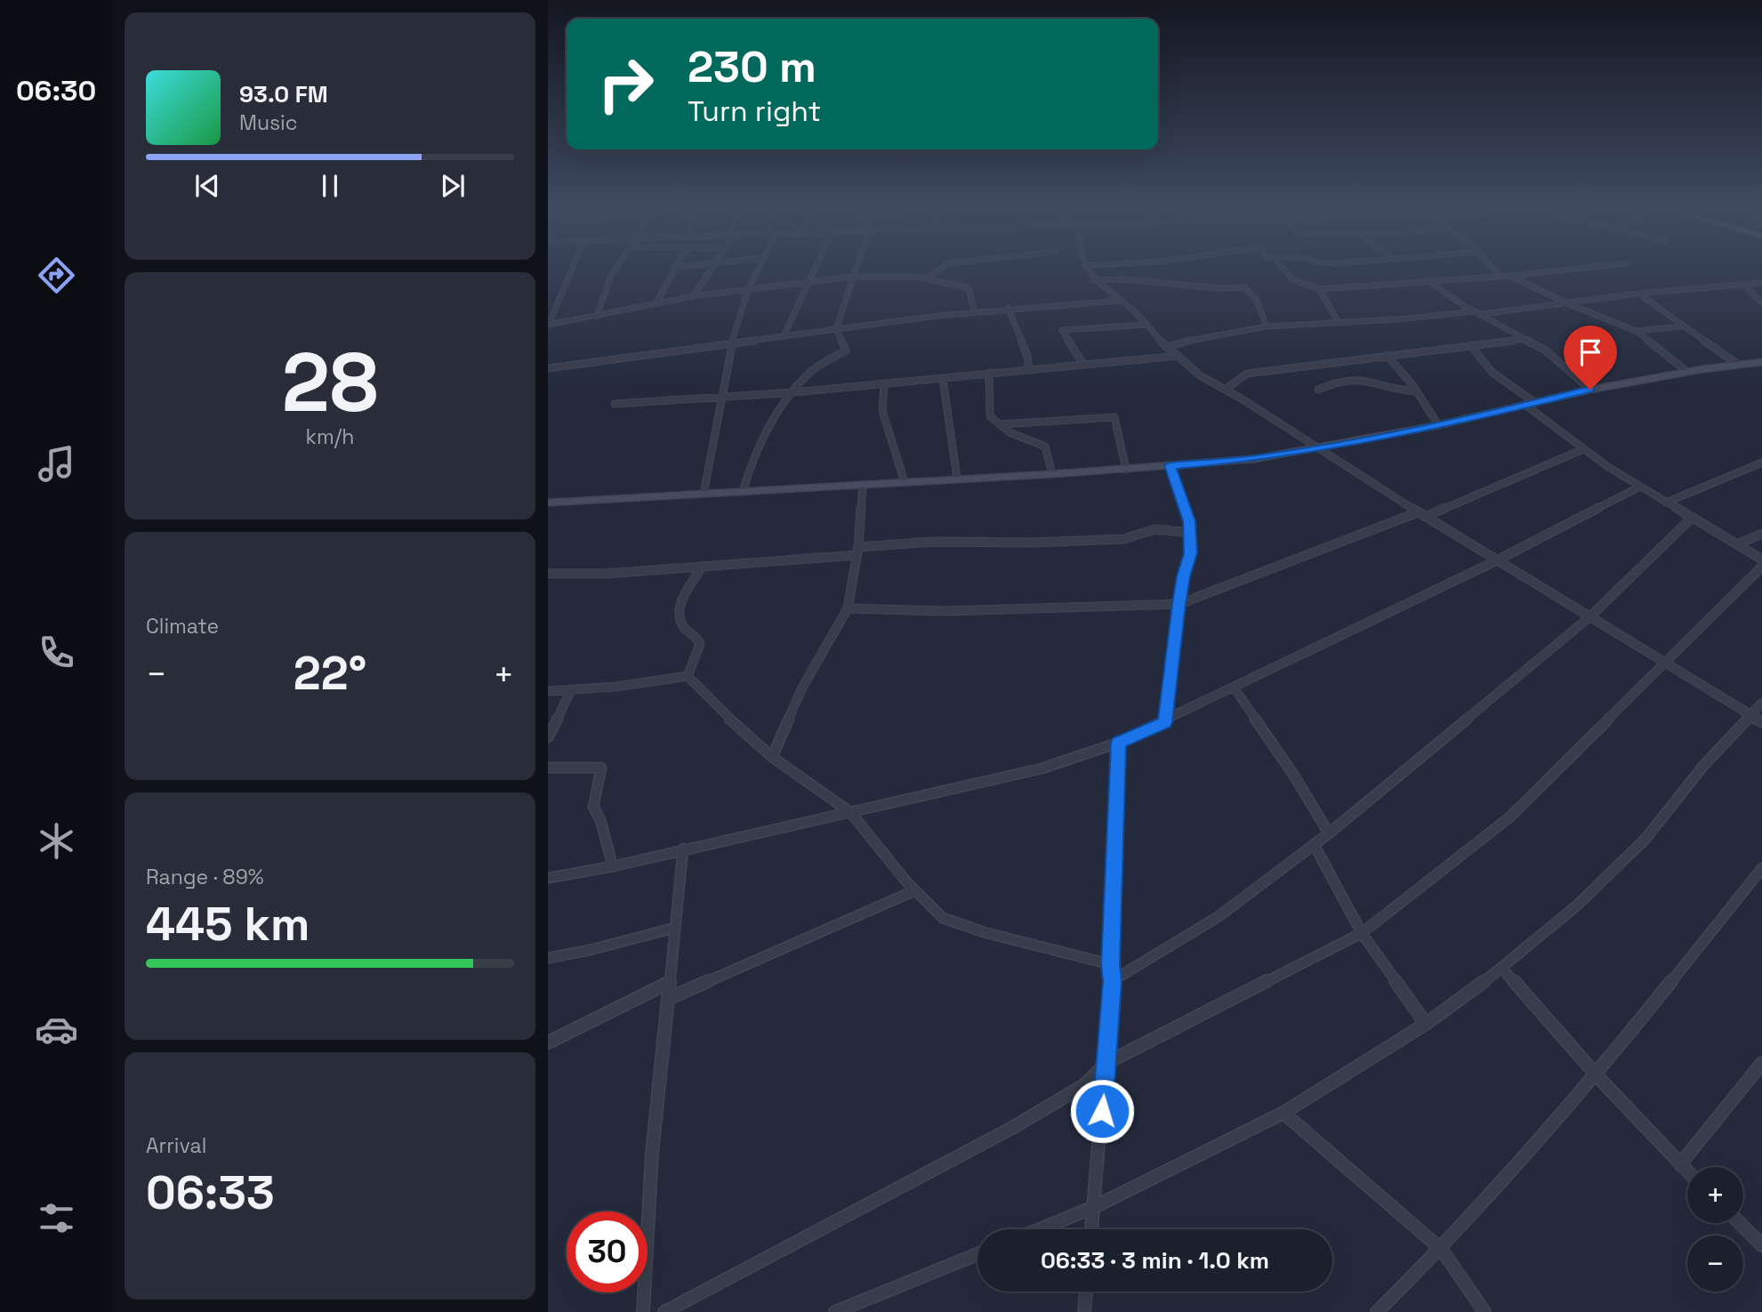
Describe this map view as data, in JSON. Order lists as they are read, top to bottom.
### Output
{
  "page": {
    "tabs": "06:30",
    "turn": ["230 m", "Turn right"],
    "song": ["93.0 FM", "Music"],
    "tile": [
      ["28", "km/h"],
      "Climate",
      ["Range · 89%", "445 km"],
      ["Arrival", "06:33"]
    ],
    "heat": ["−", "22°", "+"],
    "map_buttons": ["+", "−"],
    "limit": "30",
    "trip": "06:33 · 3 min · 1.0 km"
  }
}
